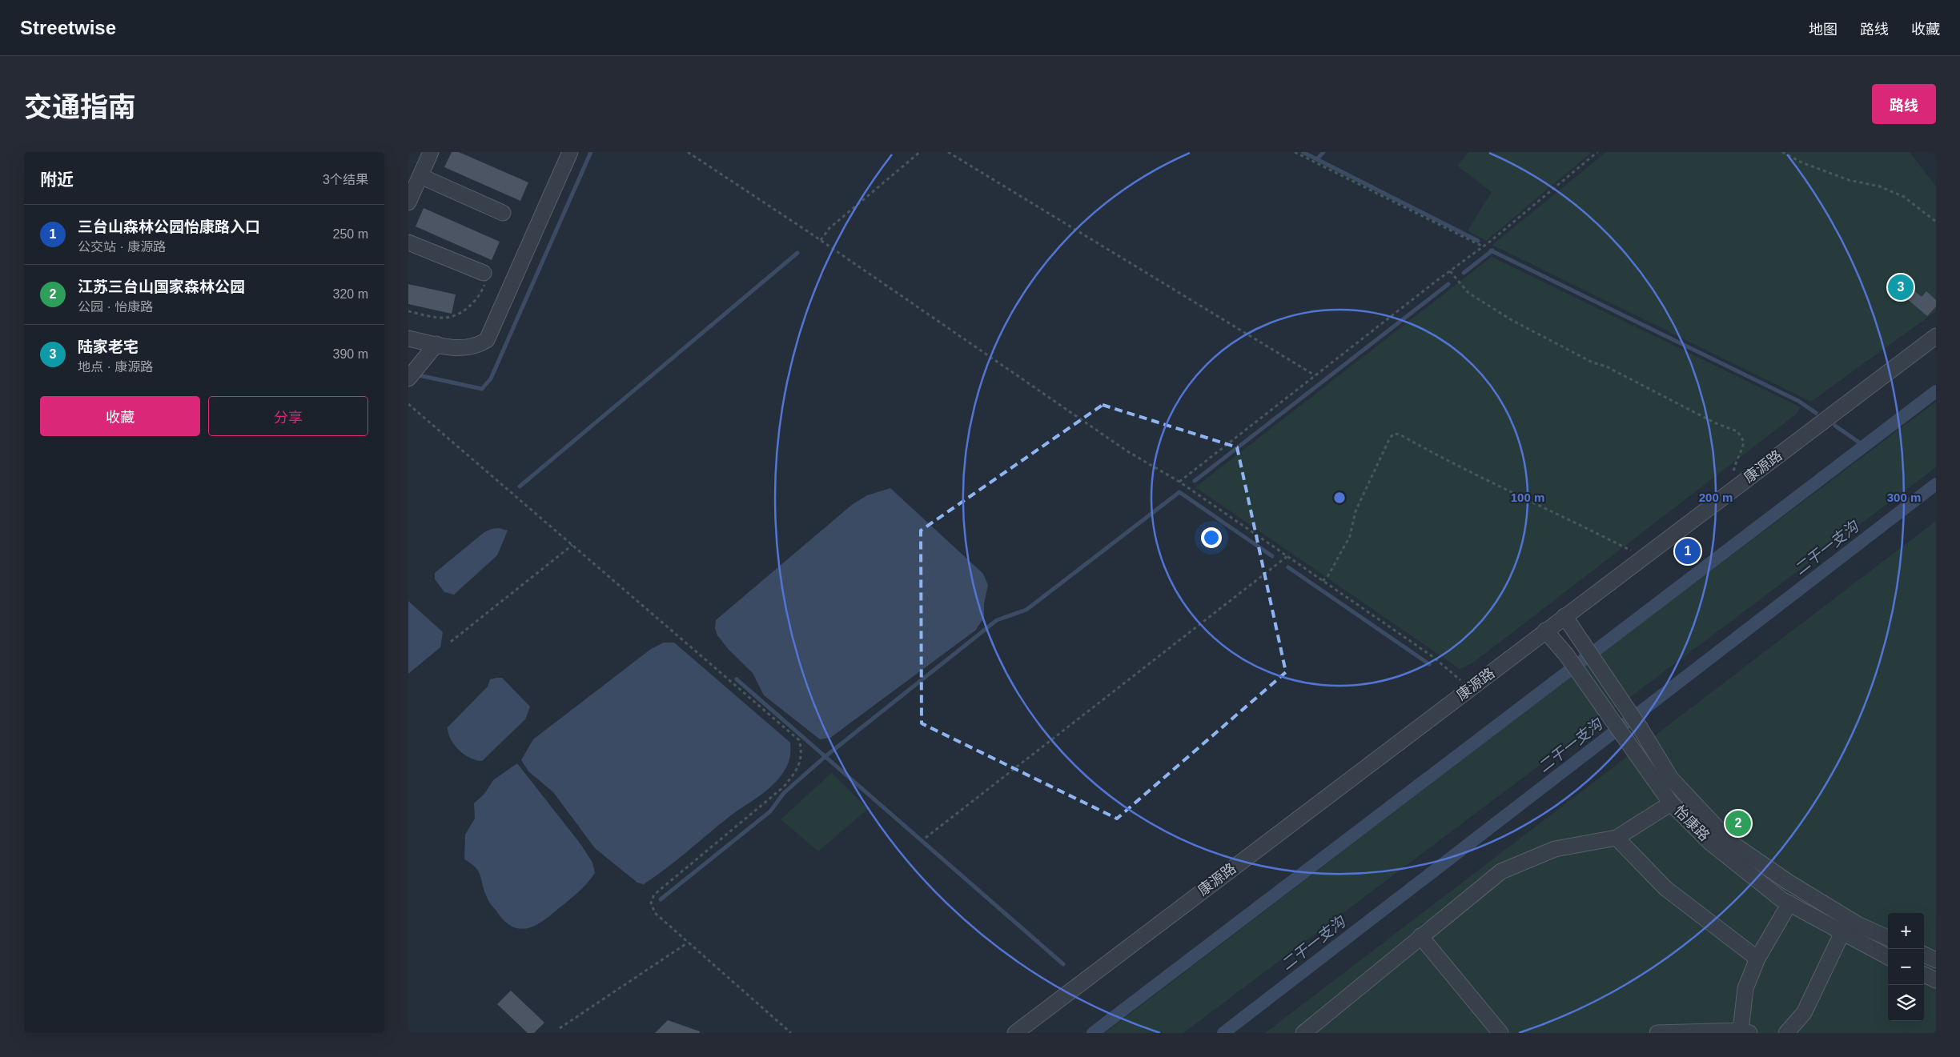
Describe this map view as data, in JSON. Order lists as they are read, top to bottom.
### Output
{
  "streets": {
    "street": ["康源路", "怡康路"]
  },
  "crossings": [
    ["康源路", "怡康路"]
  ],
  "water": ["二干一支沟"],
  "page": {
    "header": "Streetwise",
    "nav": ["地图", "路线", "收藏"],
    "title": "交通指南",
    "buttons": [
      "路线",
      ["收藏", "分享"]
    ],
    "heading": ["附近", "3个结果"],
    "list": [
      {
        "mark": "1",
        "name": "三台山森林公园怡康路入口",
        "note": "公交站 · 康源路",
        "value": "250 m"
      },
      {
        "mark": "2",
        "name": "江苏三台山国家森林公园",
        "note": "公园 · 怡康路",
        "value": "320 m"
      },
      {
        "mark": "3",
        "name": "陆家老宅",
        "note": "地点 · 康源路",
        "value": "390 m"
      }
    ],
    "pins": ["3", "1", "2"],
    "map_buttons": ["+", "−"]
  },
  "rings": ["100 m", "200 m", "300 m"]
}
